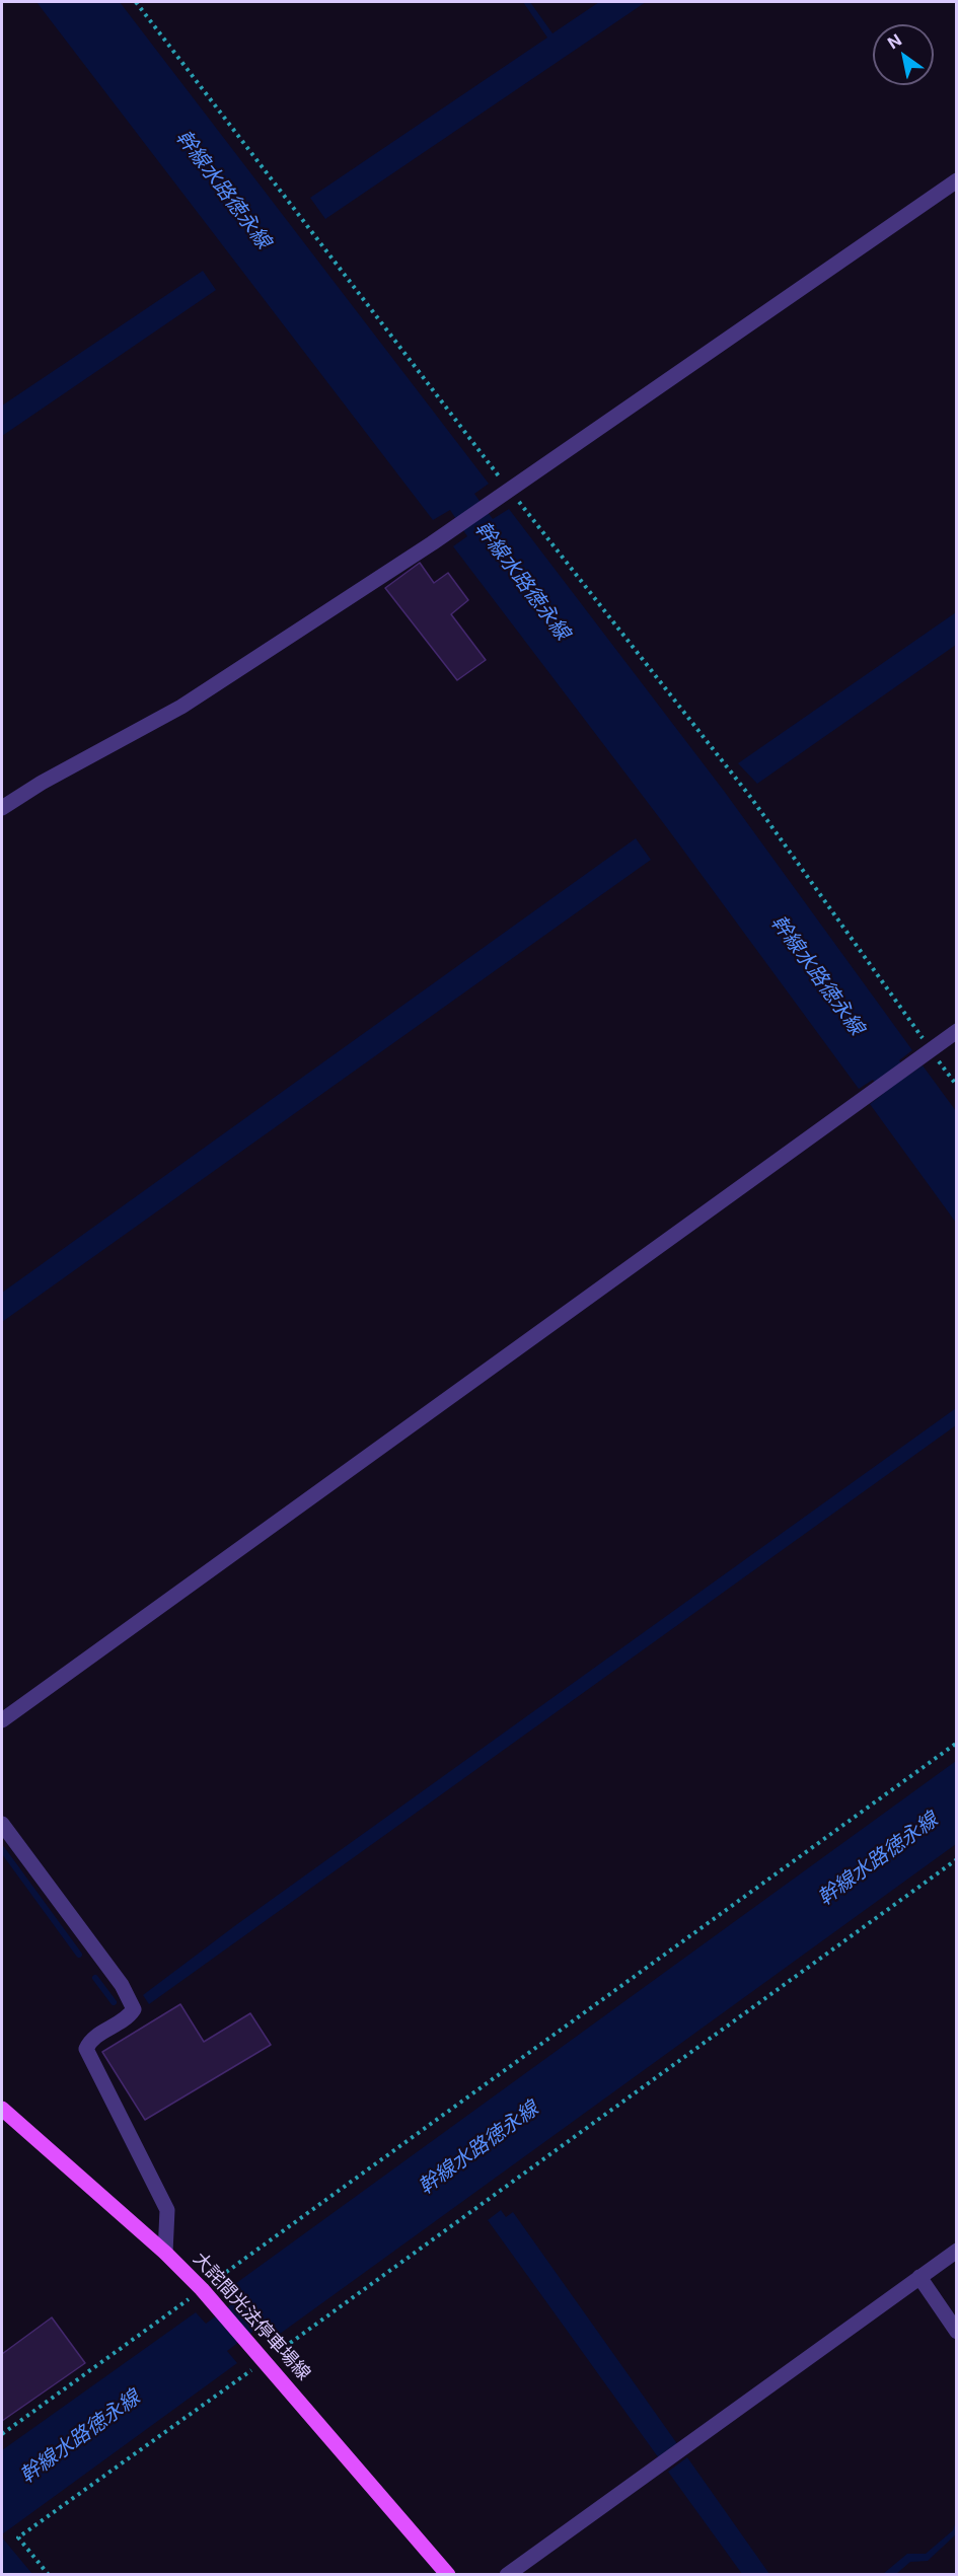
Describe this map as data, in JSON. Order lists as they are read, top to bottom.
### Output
{
  "streets": {
    "main road": ["大詫間光法停車場線"]
  },
  "water": ["幹線水路徳永線"],
  "north": "top left"
}
